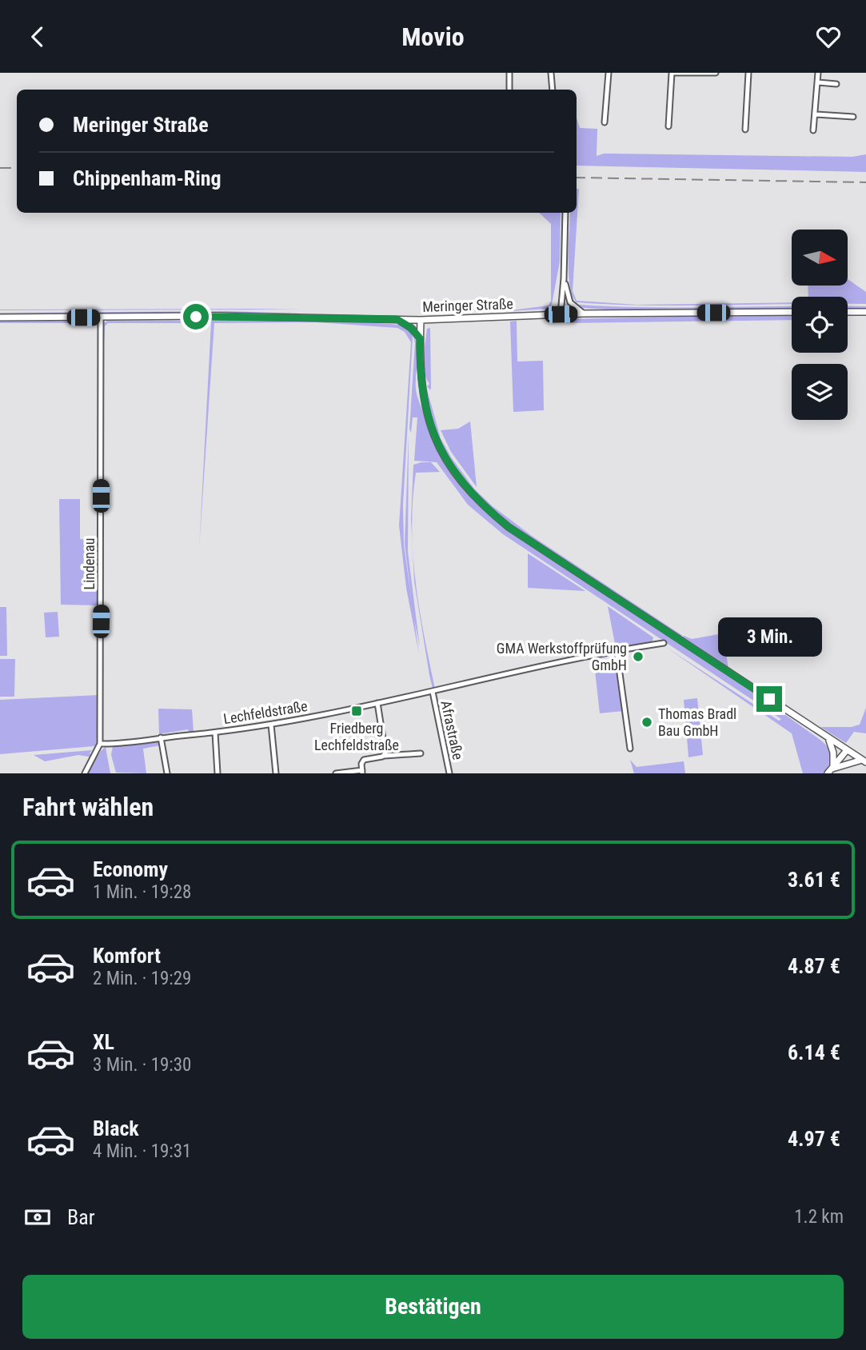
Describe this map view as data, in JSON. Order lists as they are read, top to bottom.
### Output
{
  "streets": {
    "main road": ["Meringer Straße"],
    "street": ["Lindenau", "Lechfeldstraße", "Afrastraße"]
  },
  "crossings": [
    ["Meringer Straße", "Lindenau"],
    ["Lindenau", "Lechfeldstraße"],
    ["Lechfeldstraße", "Afrastraße"]
  ],
  "places": {
    "other": ["GMA Werkstoffprüfung GmbH", "Thomas Bradl Bau GmbH"],
    "transit": ["Friedberg Lechfeldstraße"]
  },
  "north": "right",
  "page": {
    "header": "Movio",
    "banner": ["Meringer Straße", "Chippenham-Ring"],
    "bubble": "3 Min.",
    "heading": "Fahrt wählen",
    "list": [
      {
        "name": "Economy",
        "note": "1 Min. · 19:28",
        "value": "3.61 €"
      },
      {
        "name": "Komfort",
        "note": "2 Min. · 19:29",
        "value": "4.87 €"
      },
      {
        "name": "XL",
        "note": "3 Min. · 19:30",
        "value": "6.14 €"
      },
      {
        "name": "Black",
        "note": "4 Min. · 19:31",
        "value": "4.97 €"
      }
    ],
    "pay": ["Bar", "1.2 km"],
    "buttons": "Bestätigen"
  }
}
